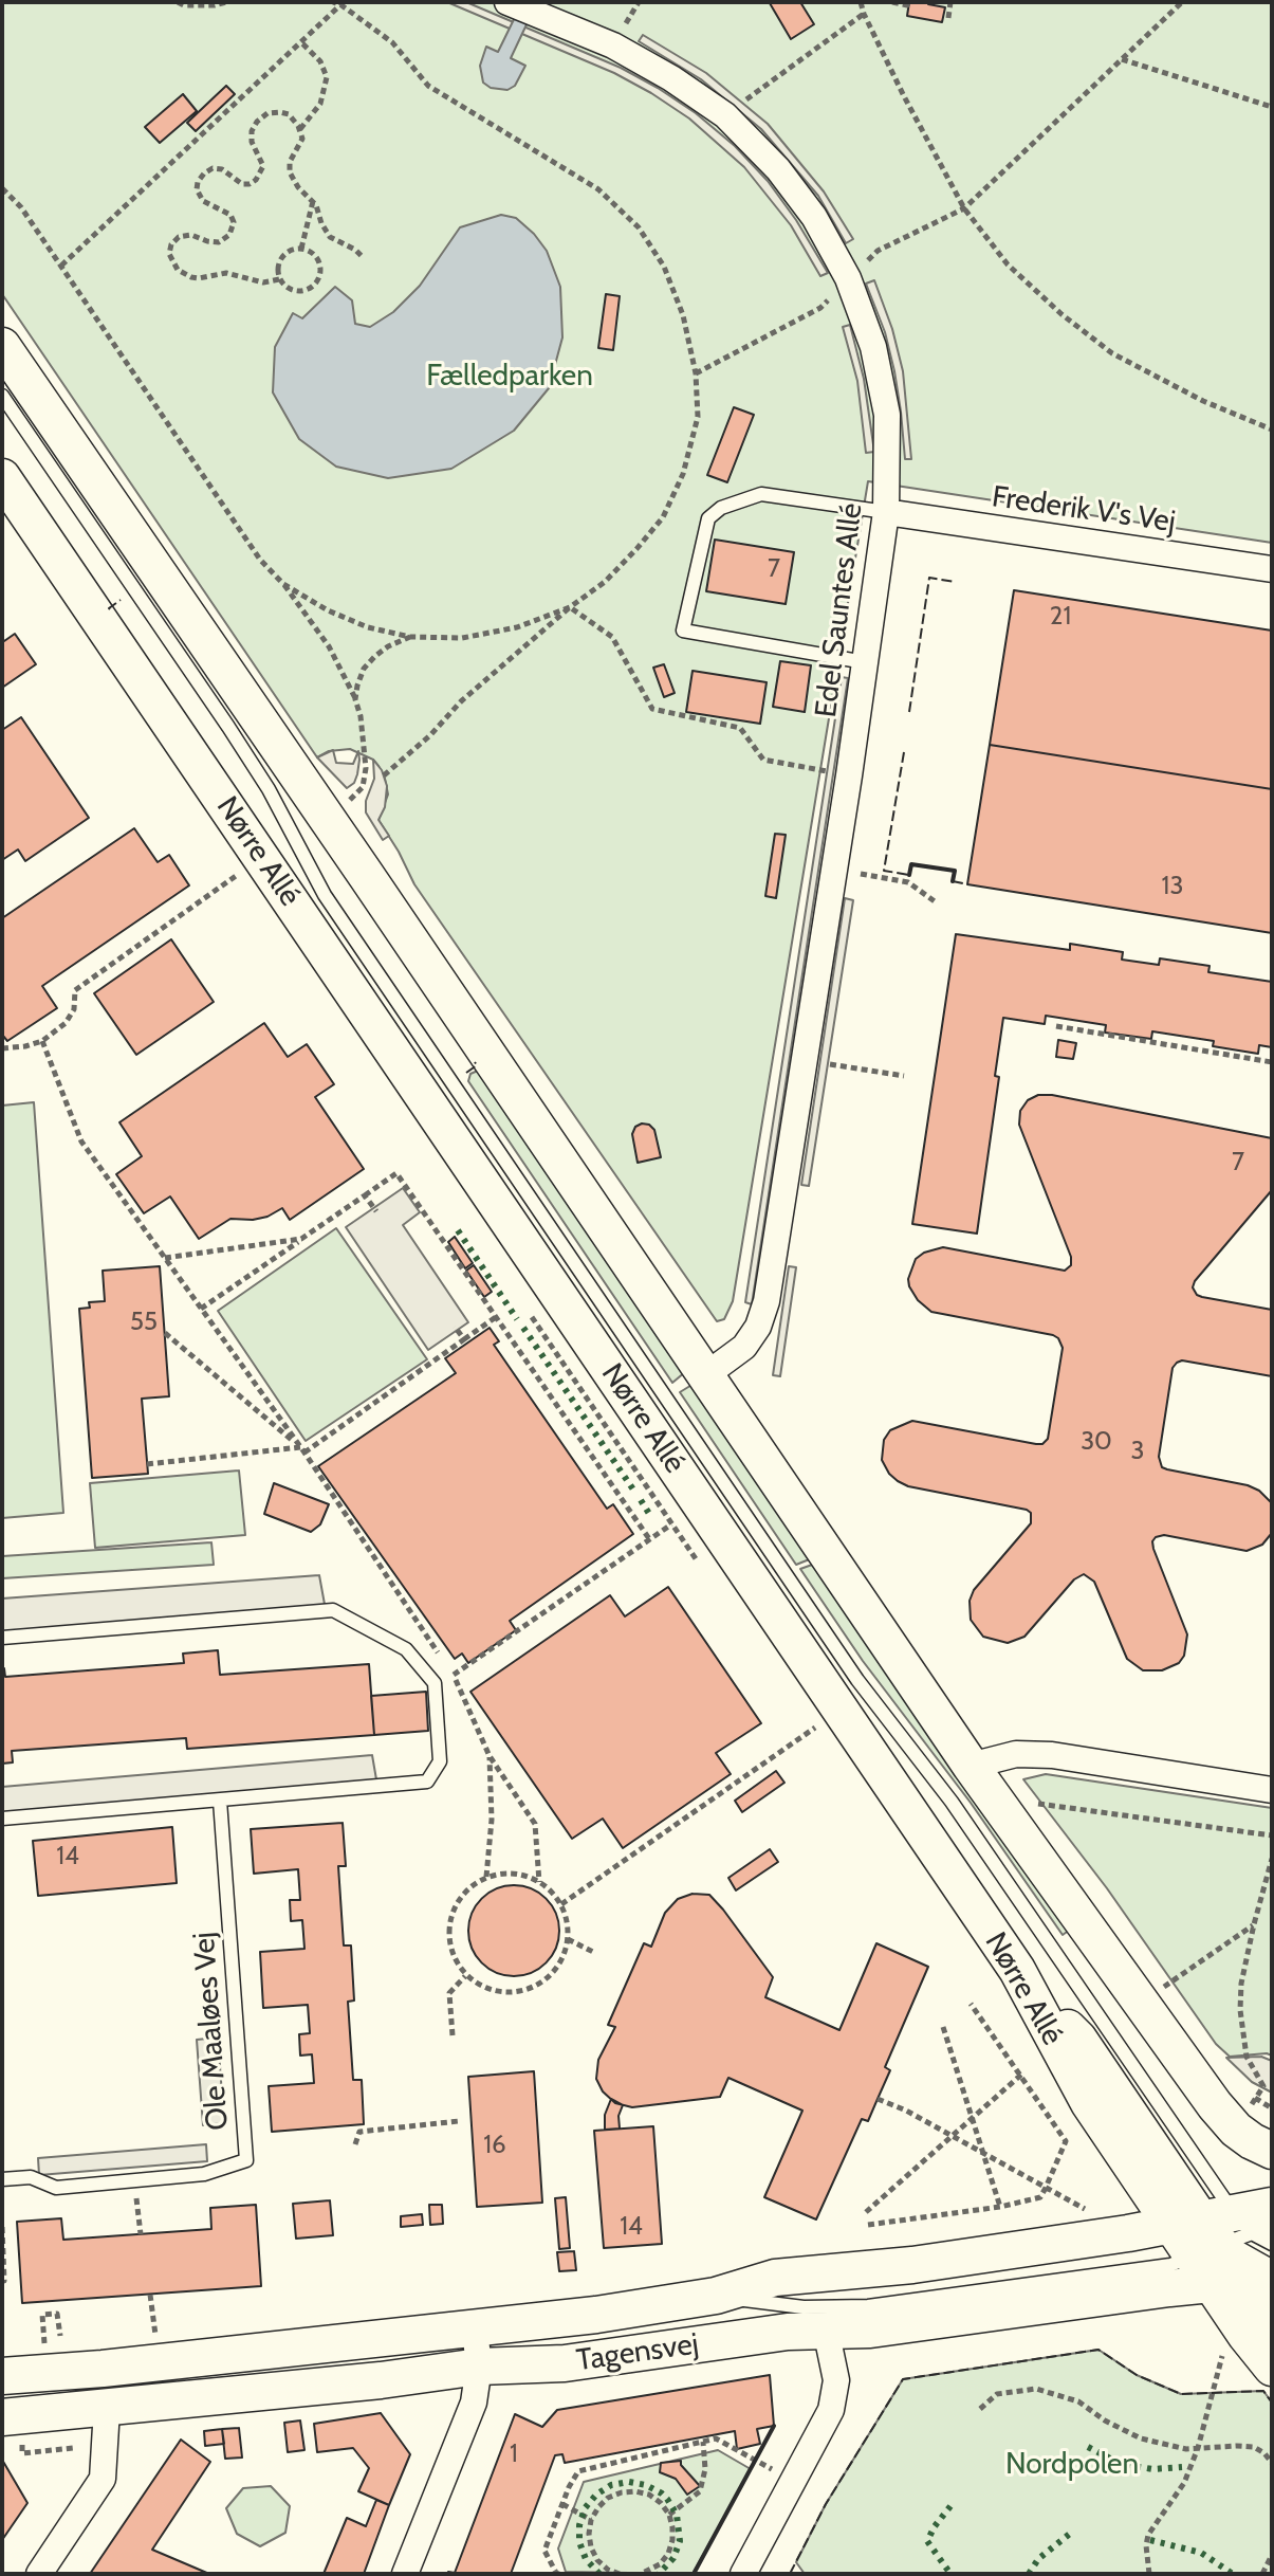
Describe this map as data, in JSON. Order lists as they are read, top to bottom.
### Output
{
  "streets": {
    "street": [
      "Frederik V's Vej",
      "Edel Sauntes Allé",
      "Nørre Allé",
      "Tagensvej"
    ],
    "lane": ["Ole Maaløes Vej"]
  },
  "crossings": [
    ["Frederik V's Vej", "Edel Sauntes Allé"],
    ["Nørre Allé", "Tagensvej"]
  ],
  "parks": ["Fælledparken", "Nordpolen"],
  "house_numbers": [
    "7",
    "21",
    "13",
    "7",
    "55",
    "30",
    "3",
    "14",
    "16",
    "14",
    "1"
  ]
}
